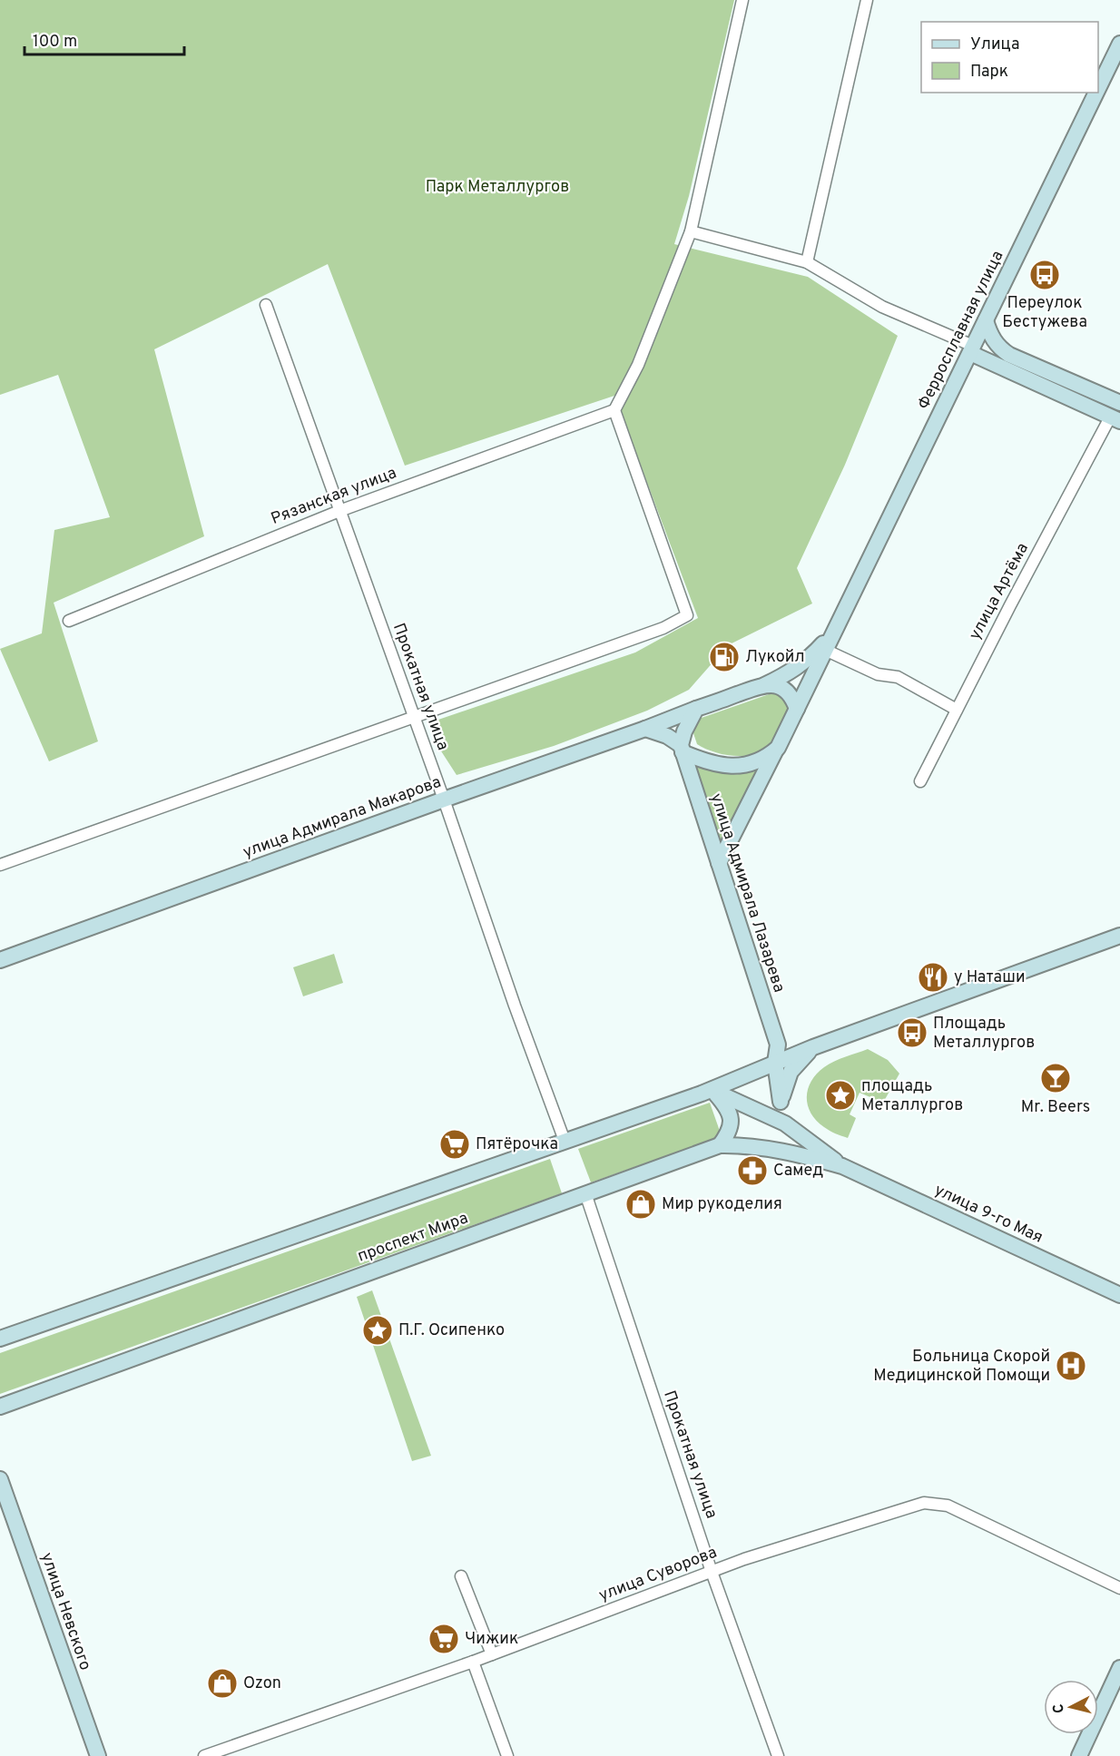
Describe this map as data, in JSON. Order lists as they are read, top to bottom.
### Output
{
  "streets": {
    "main road": [
      "Ферросплавная улица",
      "улица Адмирала Макарова",
      "улица Адмирала Лазарева",
      "улица 9-го Мая",
      "проспект Мира",
      "улица Невского"
    ],
    "street": [
      "Рязанская улица",
      "улица Артёма",
      "Прокатная улица",
      "улица Суворова"
    ]
  },
  "crossings": [
    ["Рязанская улица", "Прокатная улица"],
    ["Прокатная улица", "улица Адмирала Макарова"],
    ["Прокатная улица", "проспект Мира"],
    ["Прокатная улица", "улица Суворова"],
    ["улица 9-го Мая", "проспект Мира"]
  ],
  "parks": ["Парк Металлургов"],
  "places": {
    "bus stop": ["Переулок Бестужева", "Площадь Металлургов"],
    "fuel station": ["Лукойл"],
    "restaurant": ["у Наташи"],
    "bar": ["Mr. Beers"],
    "place": ["площадь Металлургов", "П.Г. Осипенко"],
    "supermarket": ["Пятёрочка", "Чижик"],
    "pharmacy": ["Самед"],
    "shop": ["Мир рукоделия", "Ozon"],
    "hospital": ["Больница Скорой Медицинской Помощи"]
  },
  "legend": ["Улица", "Парк"],
  "scale_bar": "100 m",
  "north": "left"
}
